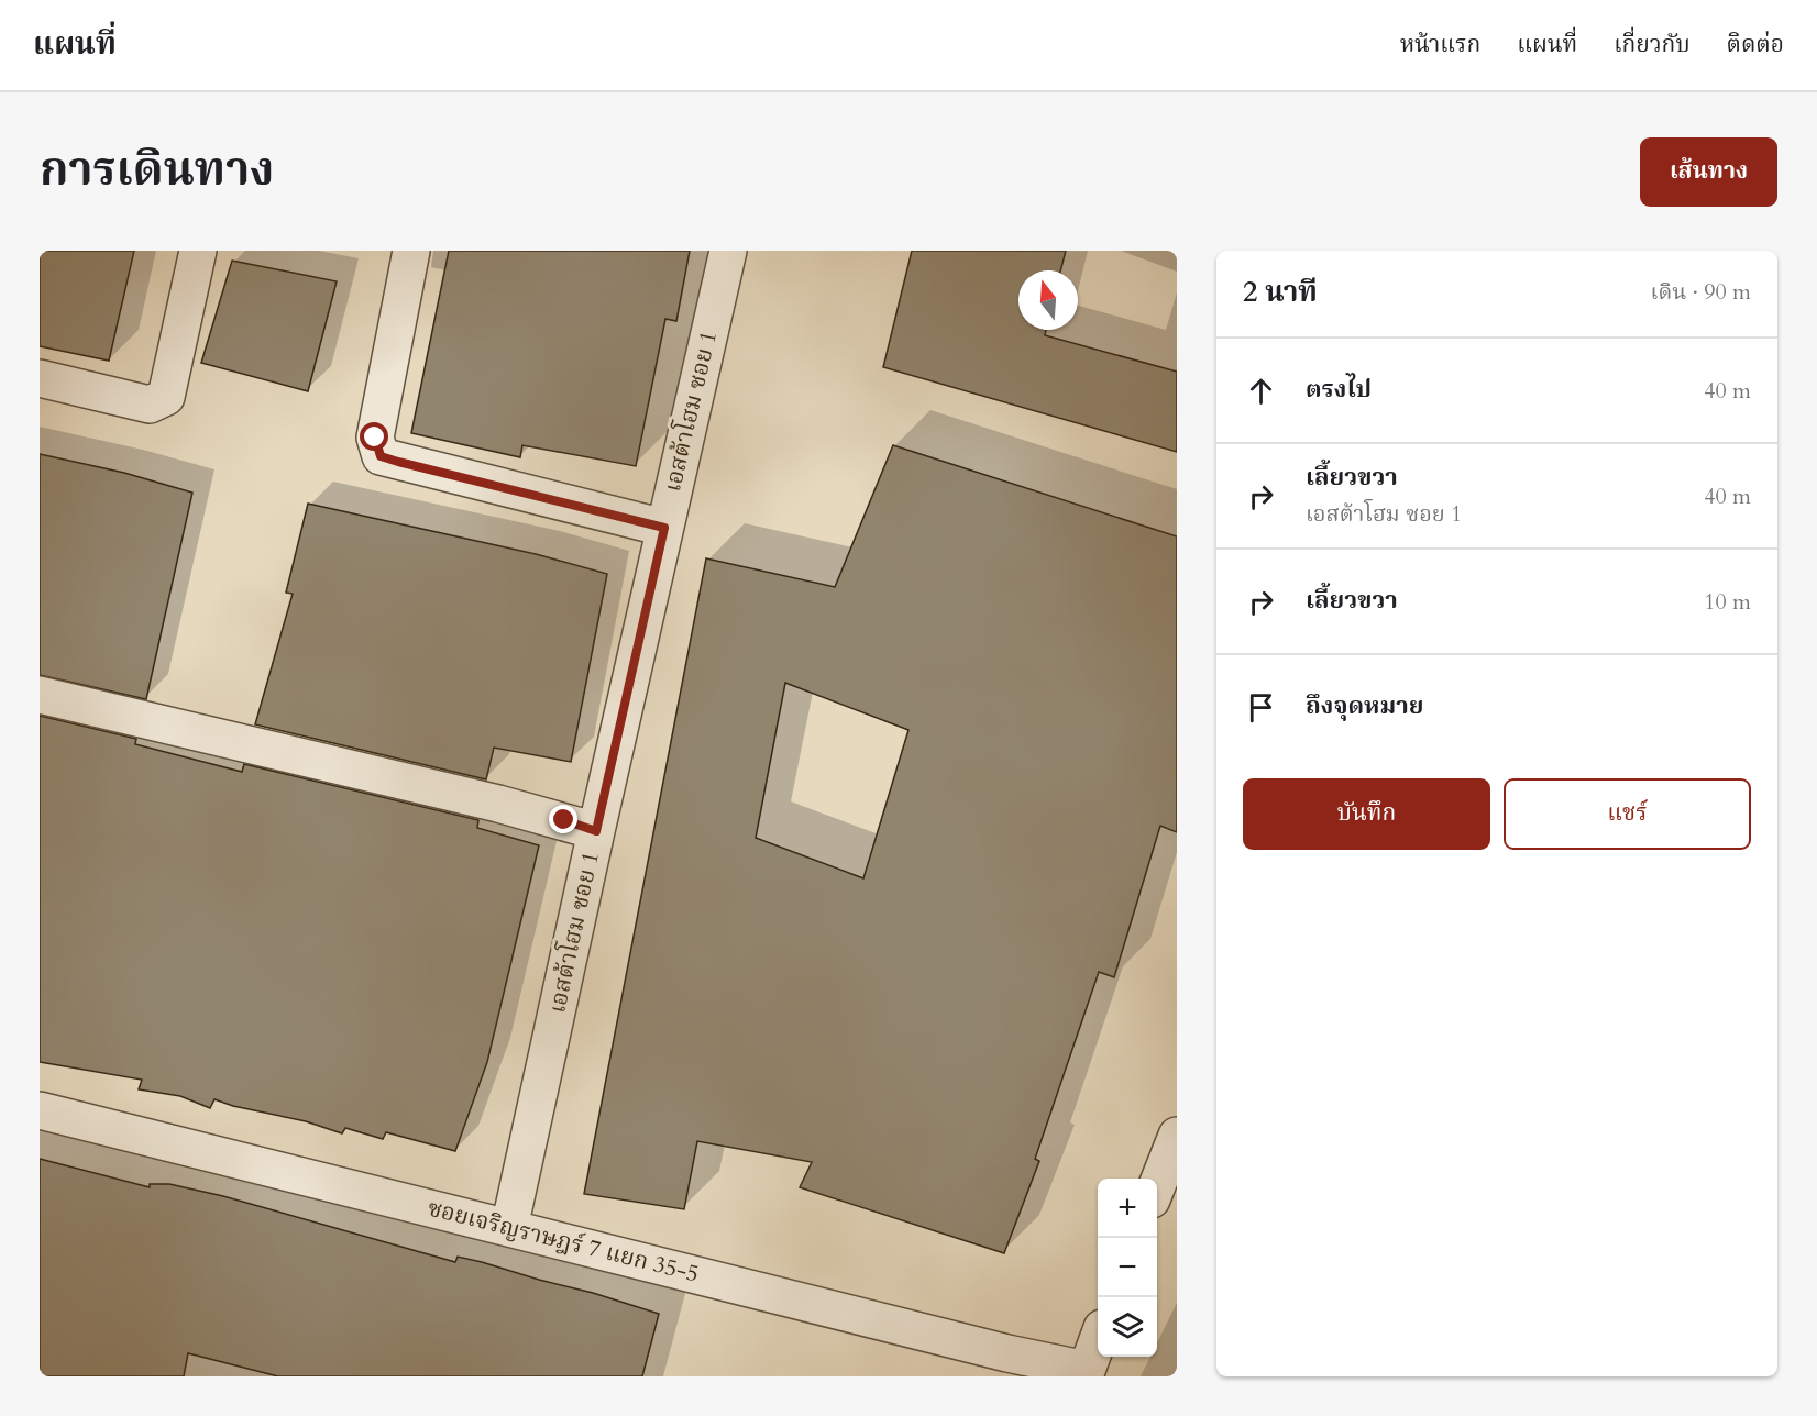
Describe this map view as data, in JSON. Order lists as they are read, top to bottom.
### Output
{
  "streets": {
    "street": ["เอสต้าโฮม ซอย 1", "ซอยเจริญราษฎร์ 7 แยก 35-5"]
  },
  "crossings": [
    ["เอสต้าโฮม ซอย 1", "ซอยเจริญราษฎร์ 7 แยก 35-5"]
  ],
  "north": "top",
  "page": {
    "header": "แผนที่",
    "nav": [
      "หน้าแรก",
      "แผนที่",
      "เกี่ยวกับ",
      "ติดต่อ"
    ],
    "title": "การเดินทาง",
    "buttons": [
      "เส้นทาง",
      ["บันทึก", "แชร์"]
    ],
    "heading": ["2 นาที", "เดิน · 90 m"],
    "list": [
      ["ตรงไป", "40 m"],
      ["เลี้ยวขวา", "เอสต้าโฮม ซอย 1", "40 m"],
      ["เลี้ยวขวา", "10 m"],
      "ถึงจุดหมาย"
    ],
    "map_buttons": ["+", "−"]
  }
}
